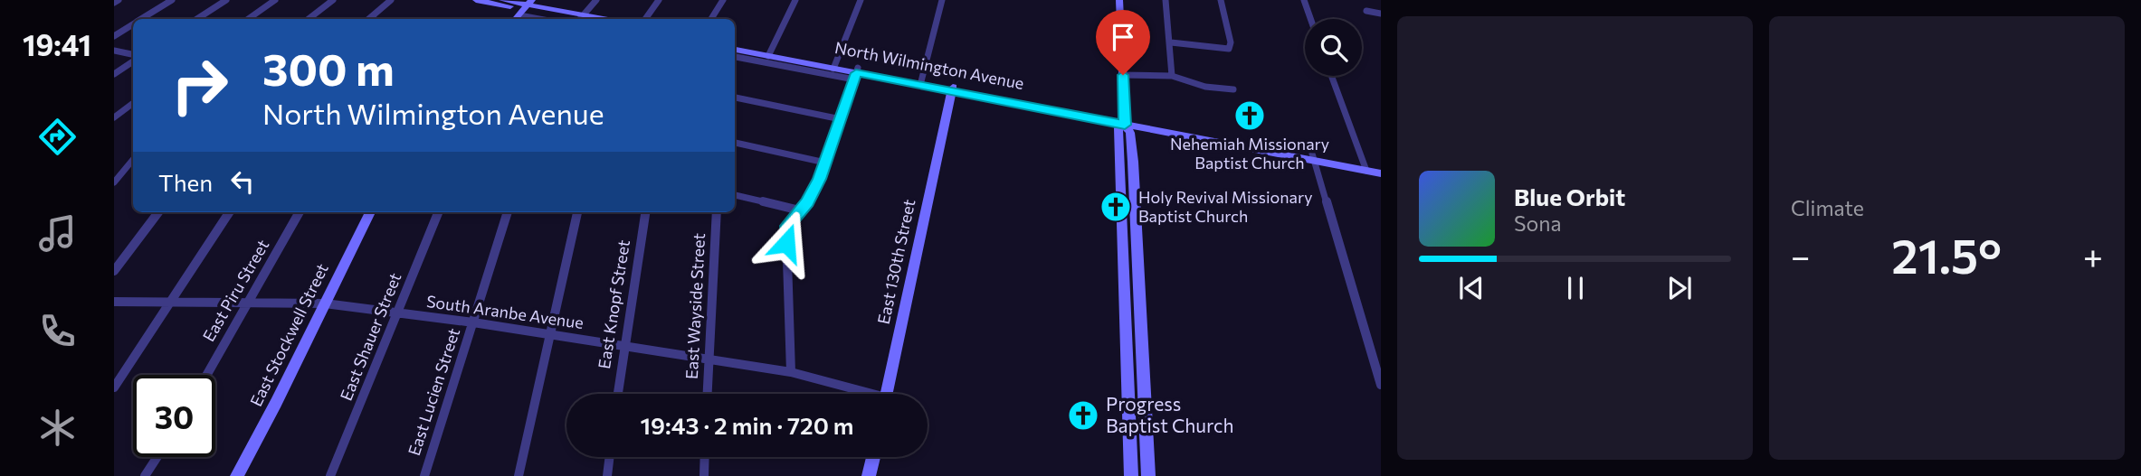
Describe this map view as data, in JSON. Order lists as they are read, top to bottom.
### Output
{
  "streets": {
    "main road": ["North Wilmington Avenue", "East 130th Street", "East Stockwell Street"],
    "street": [
      "East Piru Street",
      "East Knopf Street",
      "East Wayside Street",
      "South Aranbe Avenue",
      "East Shauer Street",
      "East Lucien Street"
    ]
  },
  "crossings": [
    ["North Wilmington Avenue", "East 130th Street"],
    ["East Piru Street", "South Aranbe Avenue"],
    ["East Knopf Street", "South Aranbe Avenue"],
    ["East Wayside Street", "South Aranbe Avenue"],
    ["South Aranbe Avenue", "East Stockwell Street"],
    ["South Aranbe Avenue", "East Shauer Street"],
    ["South Aranbe Avenue", "East Lucien Street"]
  ],
  "places": {
    "church": ["Nehemiah Missionary Baptist Church", "Holy Revival Missionary Baptist Church", "Progress Baptist Church"]
  },
  "page": {
    "tabs": "19:41",
    "tile": "Climate",
    "turn": ["300 m", "North Wilmington Avenue"],
    "then": "Then",
    "song": ["Blue Orbit", "Sona"],
    "heat": ["−", "21.5°", "+"],
    "limit": "30",
    "trip": "19:43 · 2 min · 720 m"
  }
}
